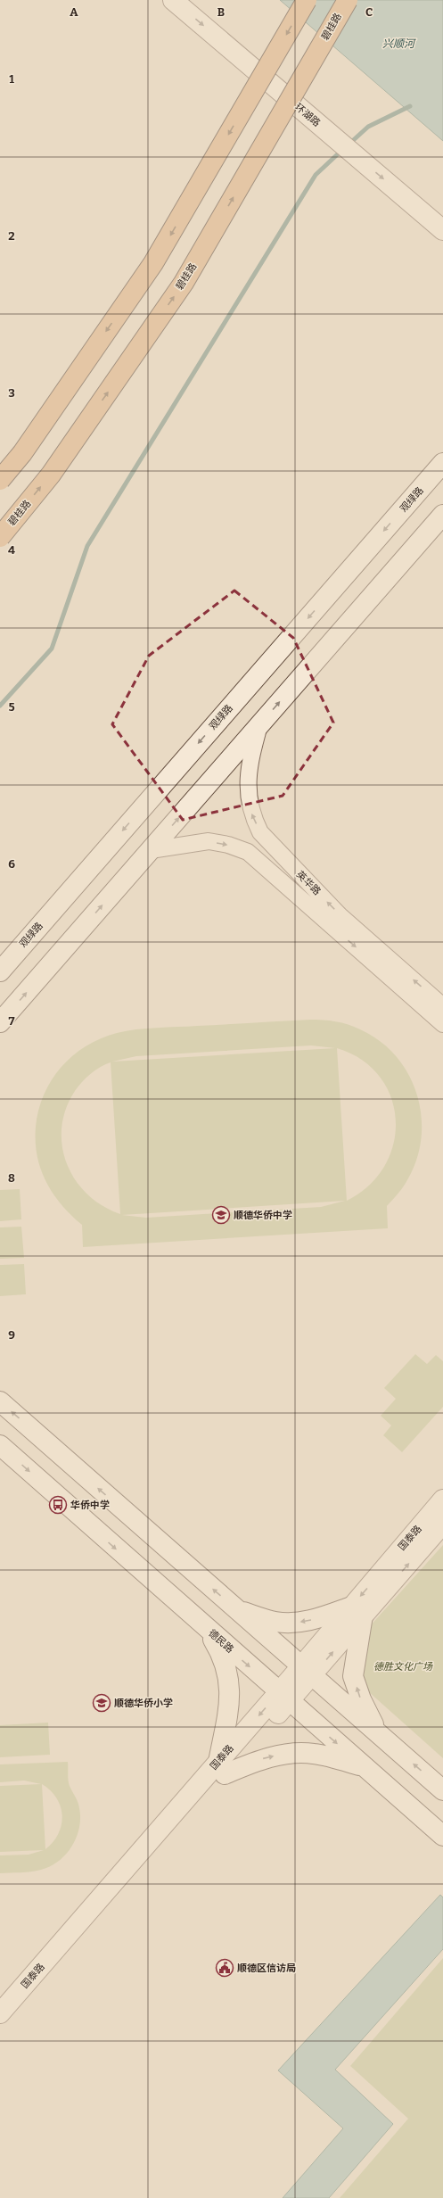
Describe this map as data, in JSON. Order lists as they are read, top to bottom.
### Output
{
  "streets": {
    "highway": ["碧桂路"],
    "main road": [
      "环湖路",
      "观绿路",
      "国泰路",
      "德民路"
    ],
    "street": ["英华路"]
  },
  "crossings": [
    ["国泰路", "德民路"]
  ],
  "one_way": ["环湖路"],
  "water": ["兴顺河"],
  "parks": ["德胜文化广场"],
  "places": {
    "school or university": ["顺德华侨中学", "顺德华侨小学"],
    "bus stop": ["华侨中学"],
    "public building": ["顺德区信访局"]
  },
  "grid": {
    "columns": ["A", "B", "C"],
    "rows": [
      "1",
      "2",
      "3",
      "4",
      "5",
      "6",
      "7",
      "8",
      "9"
    ]
  }
}
